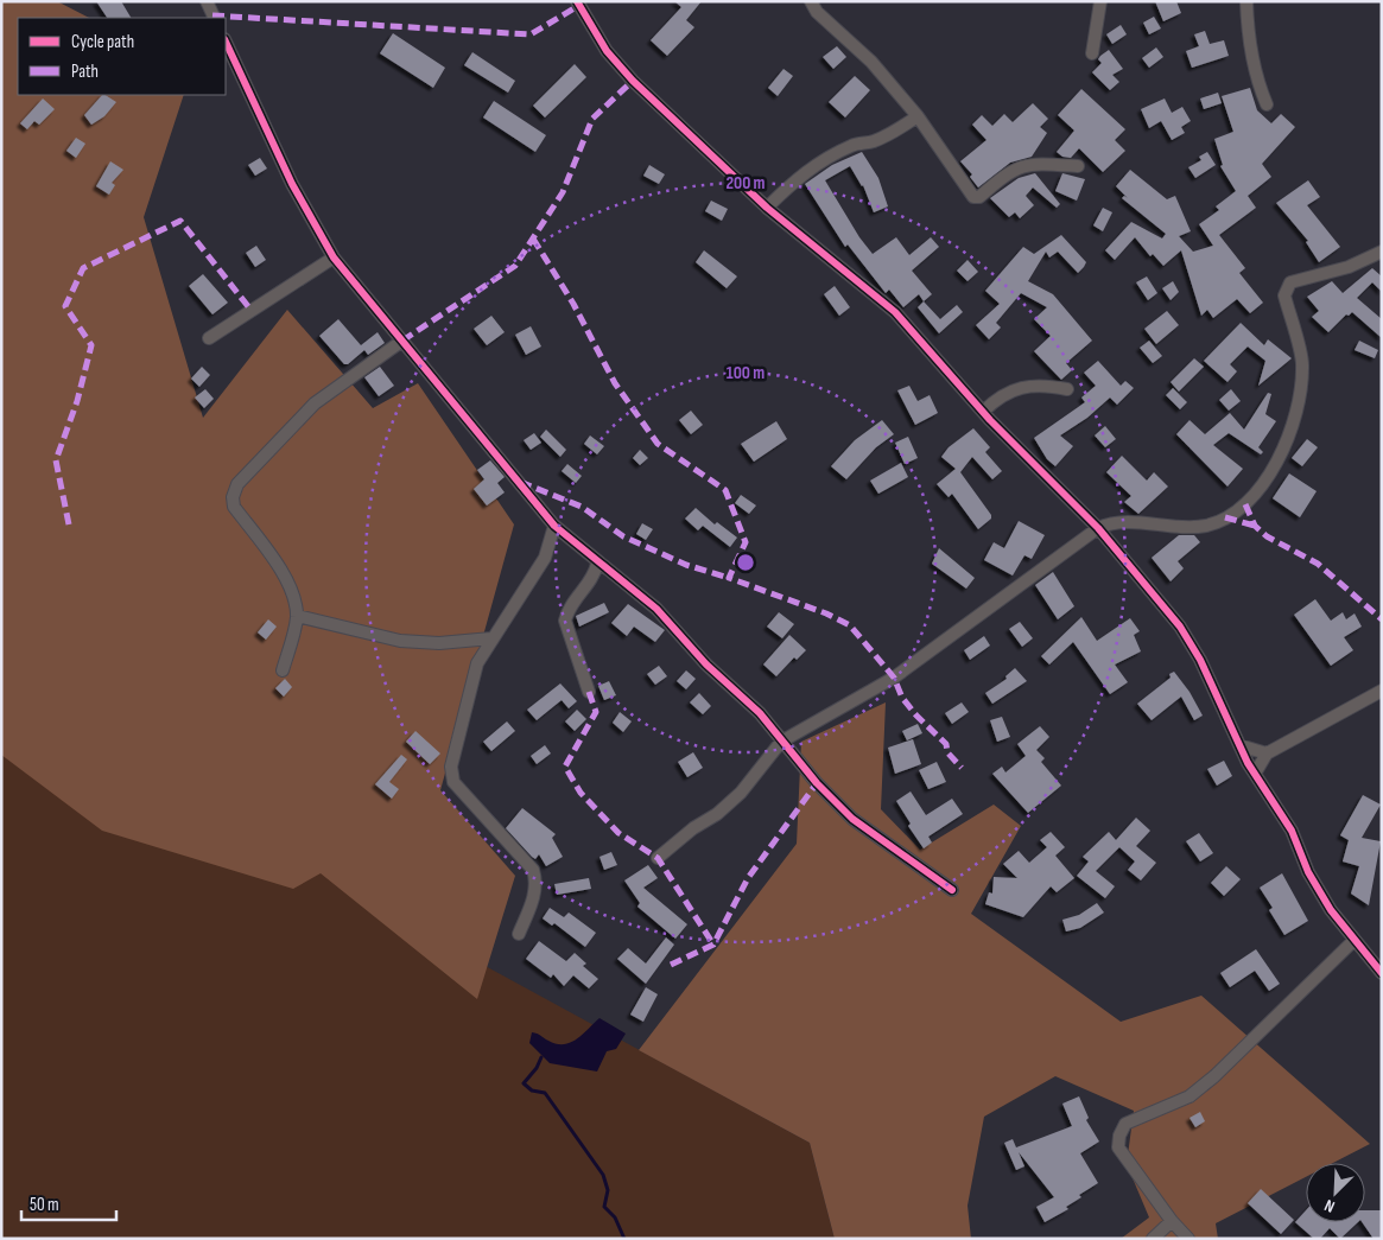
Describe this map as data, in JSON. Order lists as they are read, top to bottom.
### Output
{
  "legend": ["Cycle path", "Path"],
  "scale_bar": "50 m",
  "north": "bottom left",
  "rings": ["200 m", "100 m"]
}
